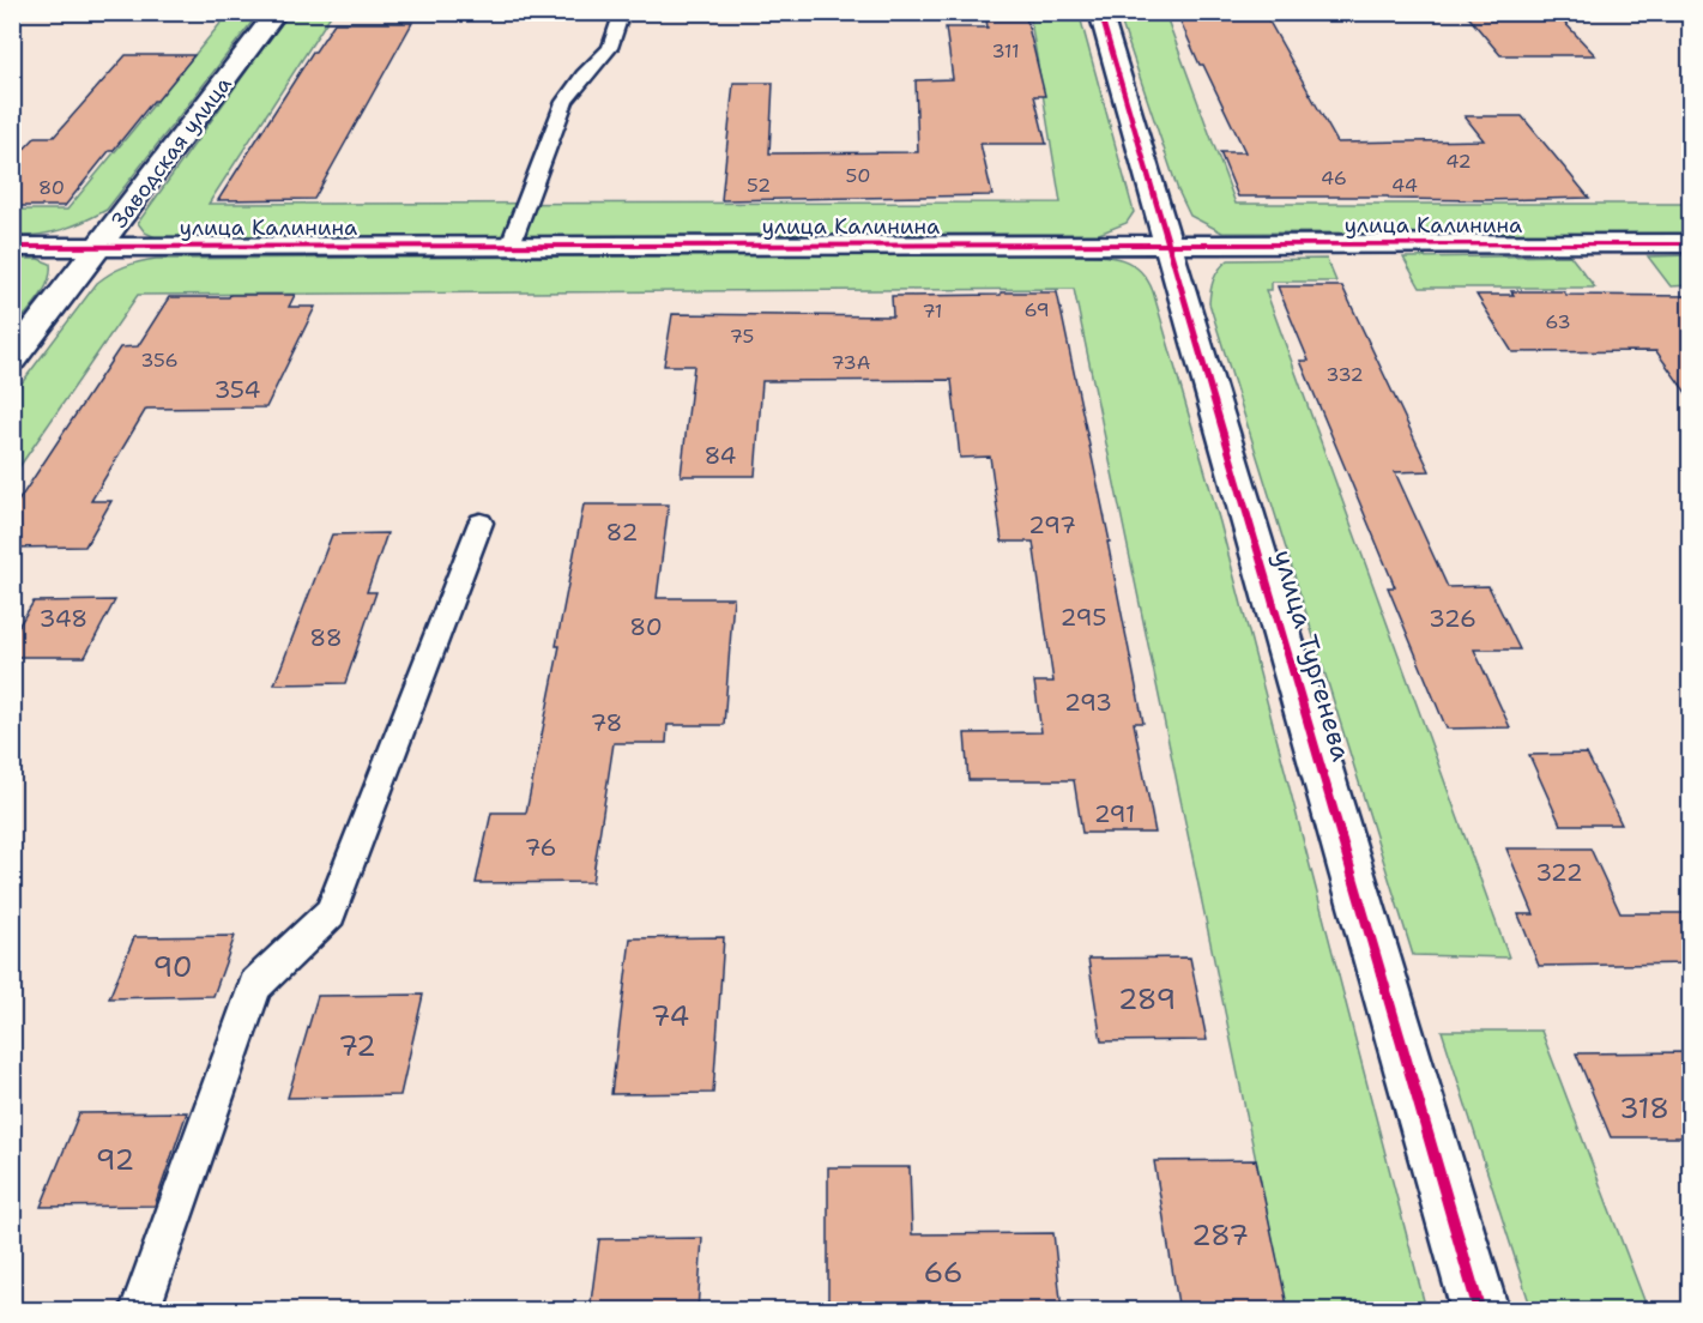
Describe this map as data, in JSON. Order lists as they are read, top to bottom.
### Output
{
  "streets": {
    "street": ["Заводская улица", "улица Калинина", "улица Тургенева"]
  },
  "crossings": [
    ["Заводская улица", "улица Калинина"],
    ["улица Калинина", "улица Тургенева"]
  ],
  "house_numbers": [
    "311",
    "42",
    "50",
    "46",
    "52",
    "44",
    "80",
    "69",
    "71",
    "63",
    "75",
    "356",
    "73А",
    "332",
    "354",
    "84",
    "297",
    "82",
    "295",
    "348",
    "326",
    "80",
    "88",
    "293",
    "78",
    "291",
    "76",
    "322",
    "90",
    "289",
    "74",
    "72",
    "318",
    "92",
    "287",
    "66"
  ]
}
